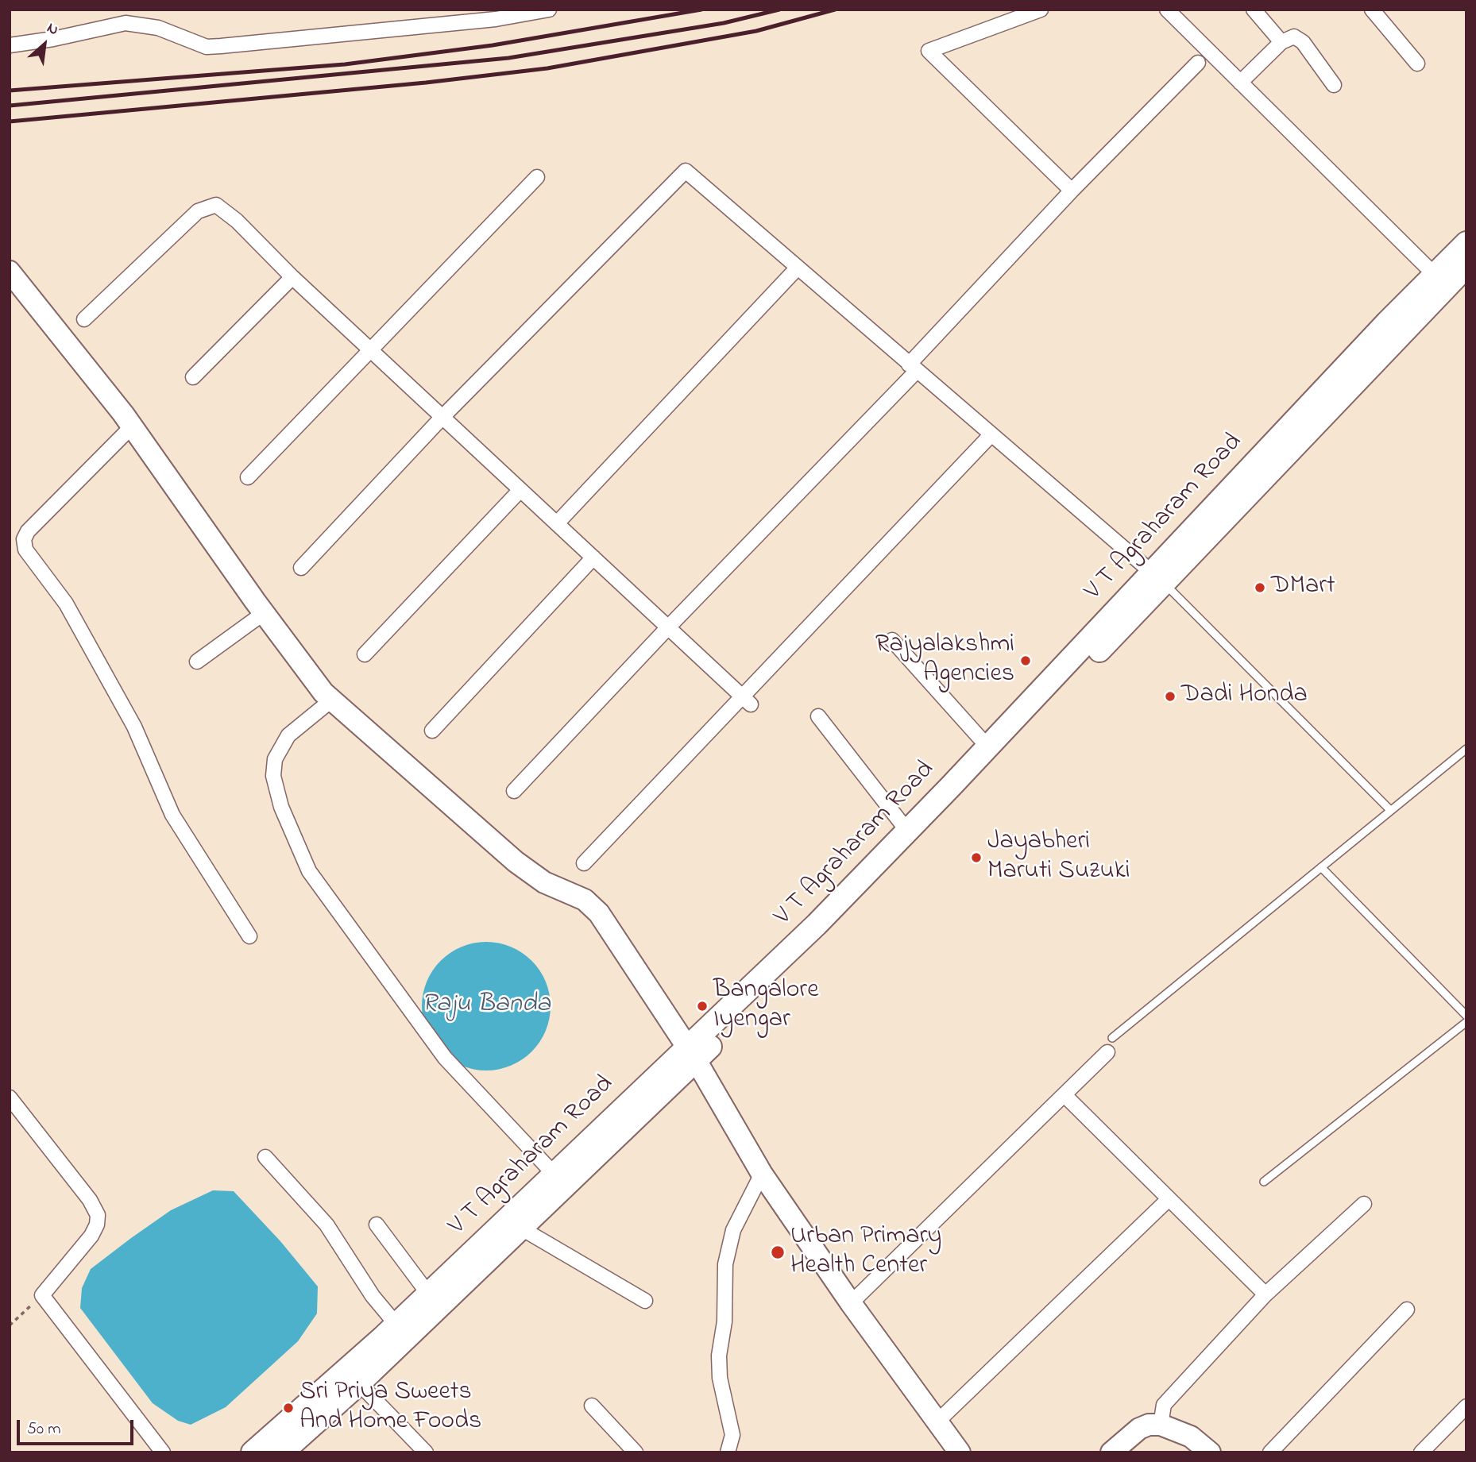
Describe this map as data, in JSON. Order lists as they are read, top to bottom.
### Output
{
  "streets": {
    "main road": ["V T Agraharam Road"]
  },
  "water": ["Raju Banda"],
  "places": [
    "DMart",
    "Rajyalakshmi Agencies",
    "Dadi Honda",
    "Jayabheri Maruti Suzuki",
    "Bangalore Iyengar",
    "Urban Primary Health Center",
    "Sri Priya Sweets And Home Foods"
  ],
  "scale_bar": "50 m",
  "north": "top right"
}
